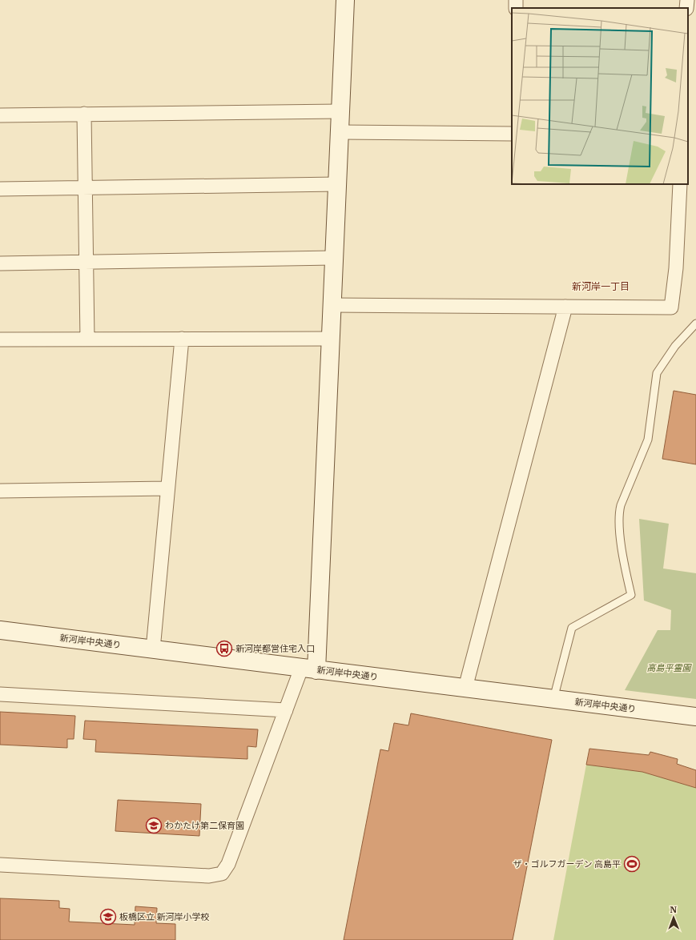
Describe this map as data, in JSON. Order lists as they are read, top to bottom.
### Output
{
  "streets": {
    "street": ["新河岸中央通り"]
  },
  "districts": ["新河岸一丁目"],
  "parks": ["高島平霊園"],
  "places": {
    "bus stop": ["新河岸都営住宅入口"],
    "school or university": ["わかたけ第二保育園", "板橋区立 新河岸小学校"],
    "sports": ["ザ・ゴルフガーデン 高島平"]
  },
  "north": "top"
}
